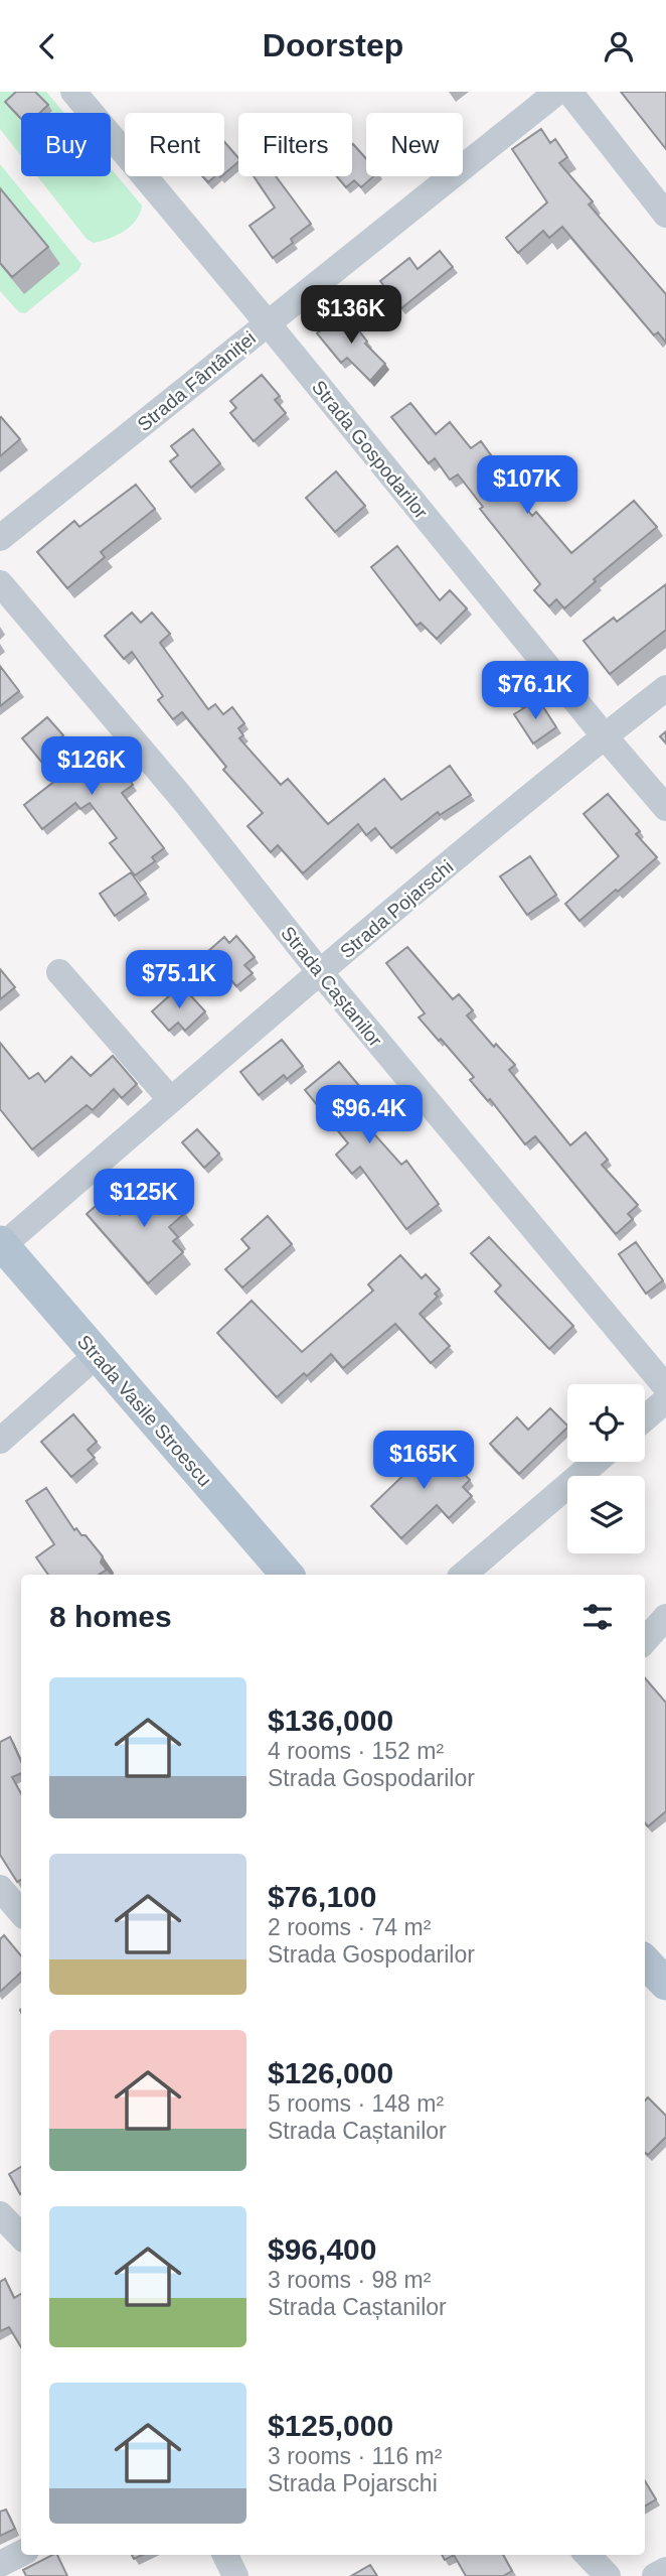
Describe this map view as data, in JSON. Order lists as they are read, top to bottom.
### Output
{
  "streets": {
    "main road": ["Strada Vasile Stroescu"],
    "street": [
      "Strada Fântâniței",
      "Strada Gospodarilor",
      "Strada Pojarschi",
      "Strada Caștanilor"
    ]
  },
  "crossings": [
    ["Strada Fântâniței", "Strada Gospodarilor"],
    ["Strada Gospodarilor", "Strada Pojarschi"],
    ["Strada Pojarschi", "Strada Caștanilor"],
    ["Strada Pojarschi", "Strada Vasile Stroescu"]
  ],
  "page": {
    "header": "Doorstep",
    "chip": [
      "Buy",
      "Rent",
      "Filters",
      "New"
    ],
    "price": [
      "$136K",
      "$107K",
      "$76.1K",
      "$126K",
      "$75.1K",
      "$96.4K",
      "$125K",
      "$165K"
    ],
    "heading": "8 homes",
    "list": [
      {
        "name": "$136,000",
        "note": "4 rooms · 152 m² · Strada Gospodarilor"
      },
      {
        "name": "$76,100",
        "note": "2 rooms · 74 m² · Strada Gospodarilor"
      },
      {
        "name": "$126,000",
        "note": "5 rooms · 148 m² · Strada Caștanilor"
      },
      {
        "name": "$96,400",
        "note": "3 rooms · 98 m² · Strada Caștanilor"
      },
      {
        "name": "$125,000",
        "note": "3 rooms · 116 m² · Strada Pojarschi"
      }
    ]
  }
}
